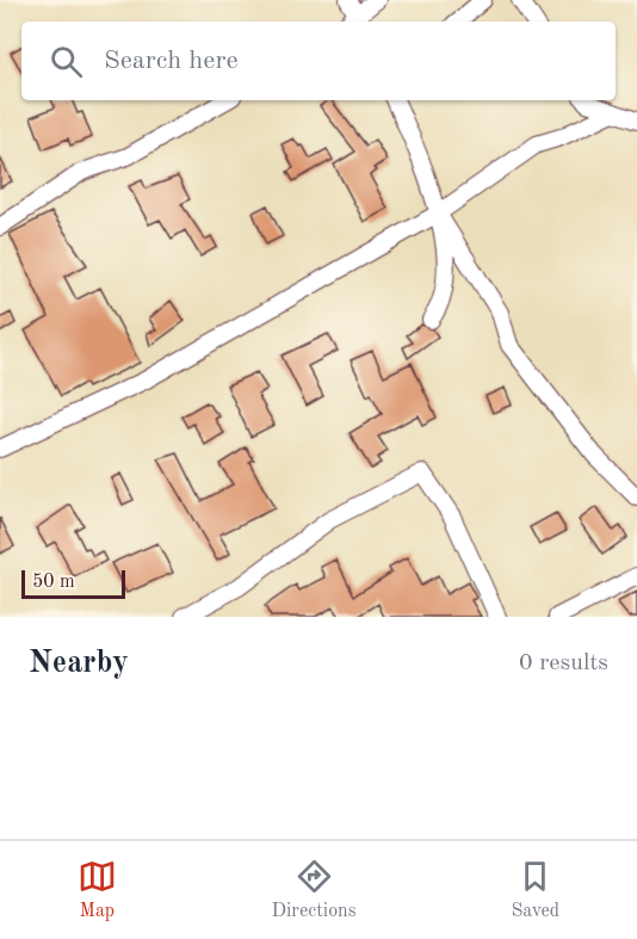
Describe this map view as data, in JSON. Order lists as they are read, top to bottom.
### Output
{
  "scale_bar": "50 m",
  "page": {
    "search": "Search here",
    "scale": "50 m",
    "heading": ["Nearby", "0 results"],
    "nav": ["Map", "Directions", "Saved"]
  }
}
